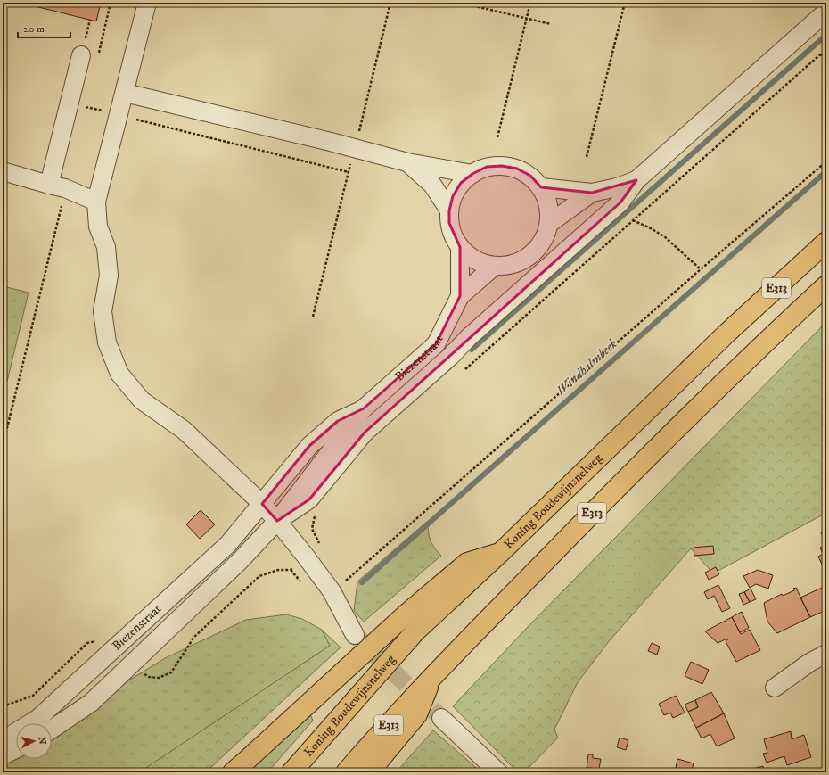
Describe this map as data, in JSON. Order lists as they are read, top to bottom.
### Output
{
  "streets": {
    "highway": ["E313", "Koning Boudewijnsnelweg"],
    "street": ["Biezenstraat"]
  },
  "water": ["Windhalmbeek"],
  "scale_bar": "20 m",
  "north": "right"
}
